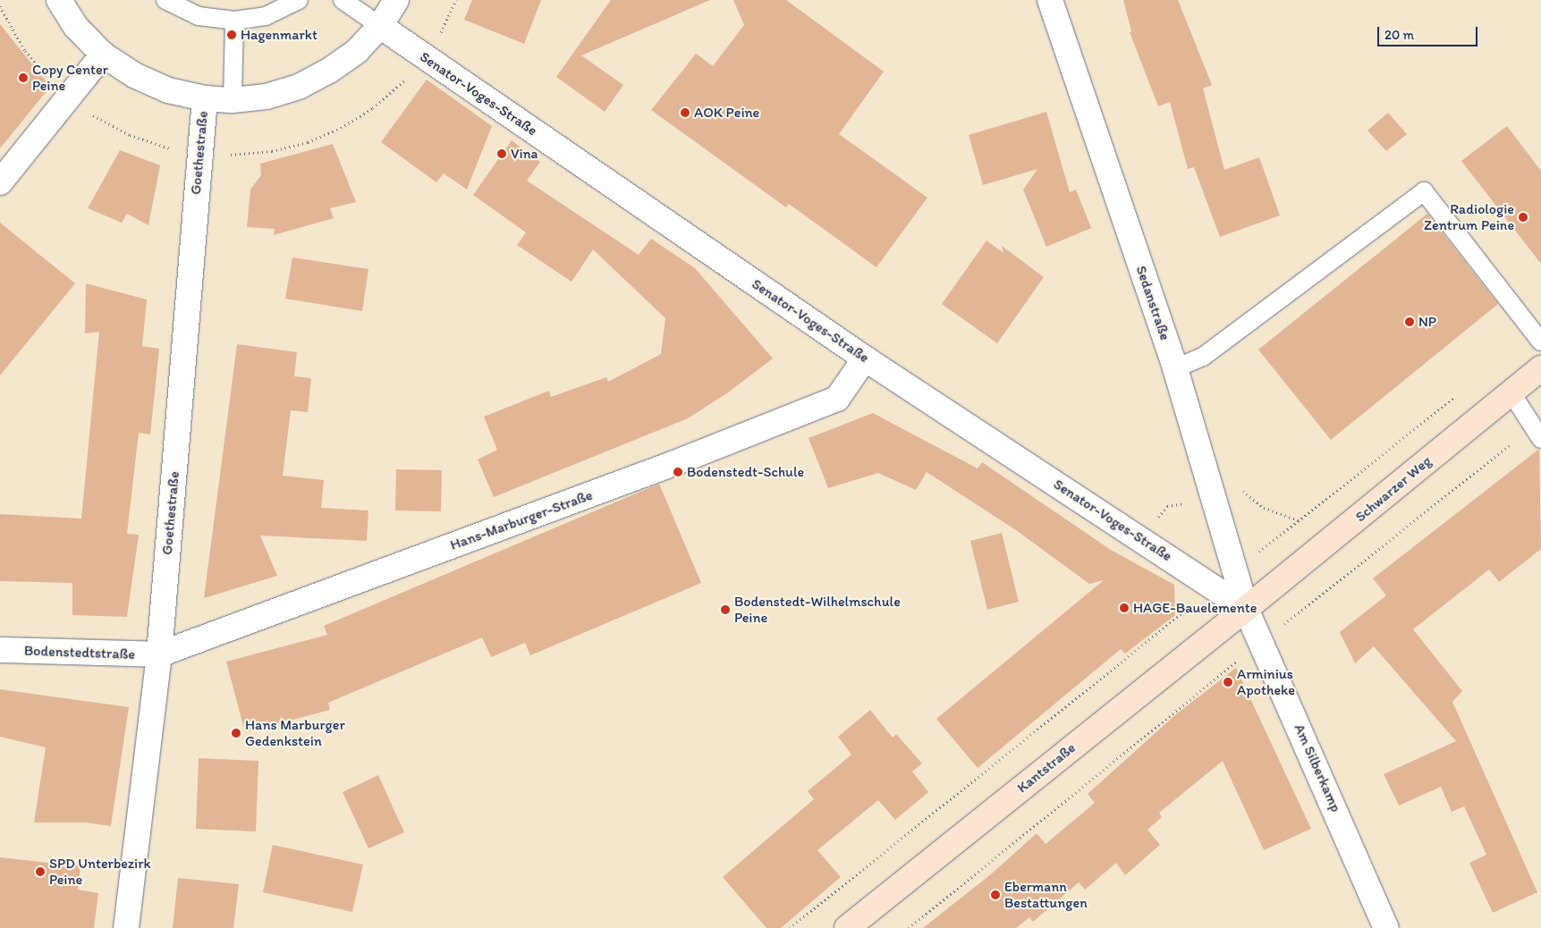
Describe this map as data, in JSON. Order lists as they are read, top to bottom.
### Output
{
  "streets": {
    "street": [
      "Senator-Voges-Straße",
      "Goethestraße",
      "Sedanstraße",
      "Schwarzer Weg",
      "Hans-Marburger-Straße",
      "Bodenstedtstraße",
      "Kantstraße",
      "Am Silberkamp"
    ]
  },
  "crossings": [
    ["Senator-Voges-Straße", "Sedanstraße"],
    ["Senator-Voges-Straße", "Schwarzer Weg"],
    ["Senator-Voges-Straße", "Hans-Marburger-Straße"],
    ["Senator-Voges-Straße", "Kantstraße"],
    ["Senator-Voges-Straße", "Am Silberkamp"],
    ["Goethestraße", "Hans-Marburger-Straße"],
    ["Goethestraße", "Bodenstedtstraße"],
    ["Sedanstraße", "Schwarzer Weg"],
    ["Sedanstraße", "Kantstraße"],
    ["Sedanstraße", "Am Silberkamp"],
    ["Schwarzer Weg", "Kantstraße"],
    ["Schwarzer Weg", "Am Silberkamp"],
    ["Hans-Marburger-Straße", "Bodenstedtstraße"],
    ["Kantstraße", "Am Silberkamp"]
  ],
  "places": [
    "Hagenmarkt",
    "Copy Center Peine",
    "AOK Peine",
    "Vina",
    "Radiologie Zentrum Peine",
    "NP",
    "Bodenstedt-Schule",
    "HAGE-Bauelemente",
    "Bodenstedt-Wilhelmschule Peine",
    "Arminius Apotheke",
    "Hans Marburger Gedenkstein",
    "SPD Unterbezirk Peine",
    "Ebermann Bestattungen"
  ],
  "scale_bar": "20 m"
}
